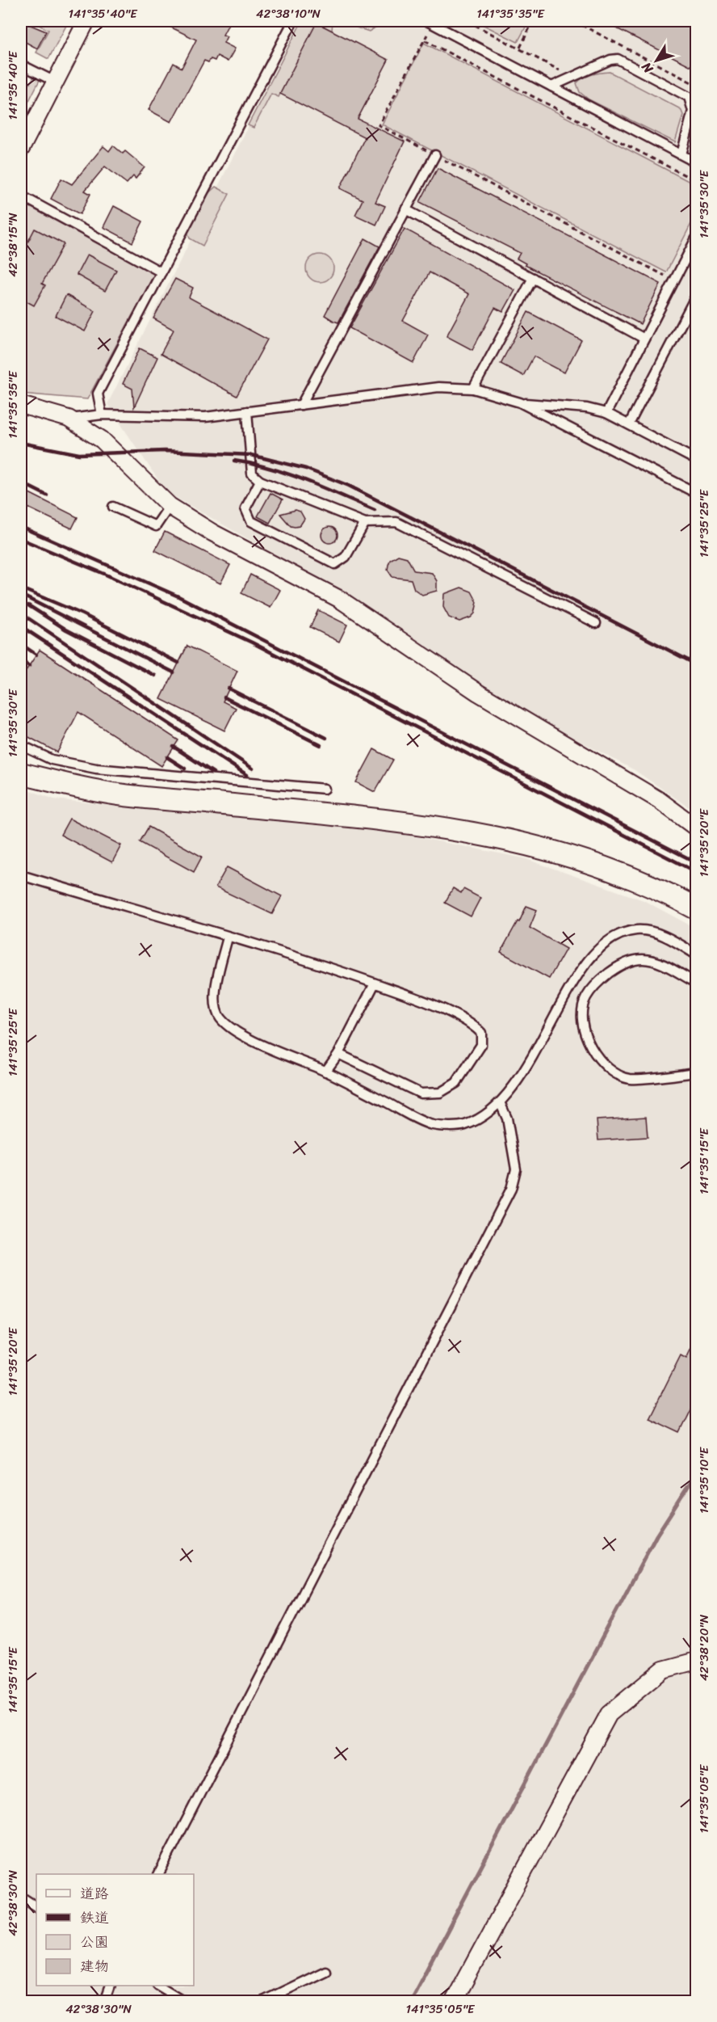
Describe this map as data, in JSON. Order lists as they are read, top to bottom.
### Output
{
  "legend": [
    "道路",
    "鉄道",
    "公園",
    "建物"
  ],
  "north": "bottom left",
  "coordinates": [
    "141°35'40\"E",
    "42°38'10\"N",
    "141°35'35\"E",
    "141°35'30\"E",
    "42°38'15\"N",
    "141°35'25\"E",
    "141°35'20\"E",
    "141°35'15\"E",
    "141°35'10\"E",
    "42°38'20\"N",
    "141°35'05\"E",
    "42°38'30\"N"
  ]
}
